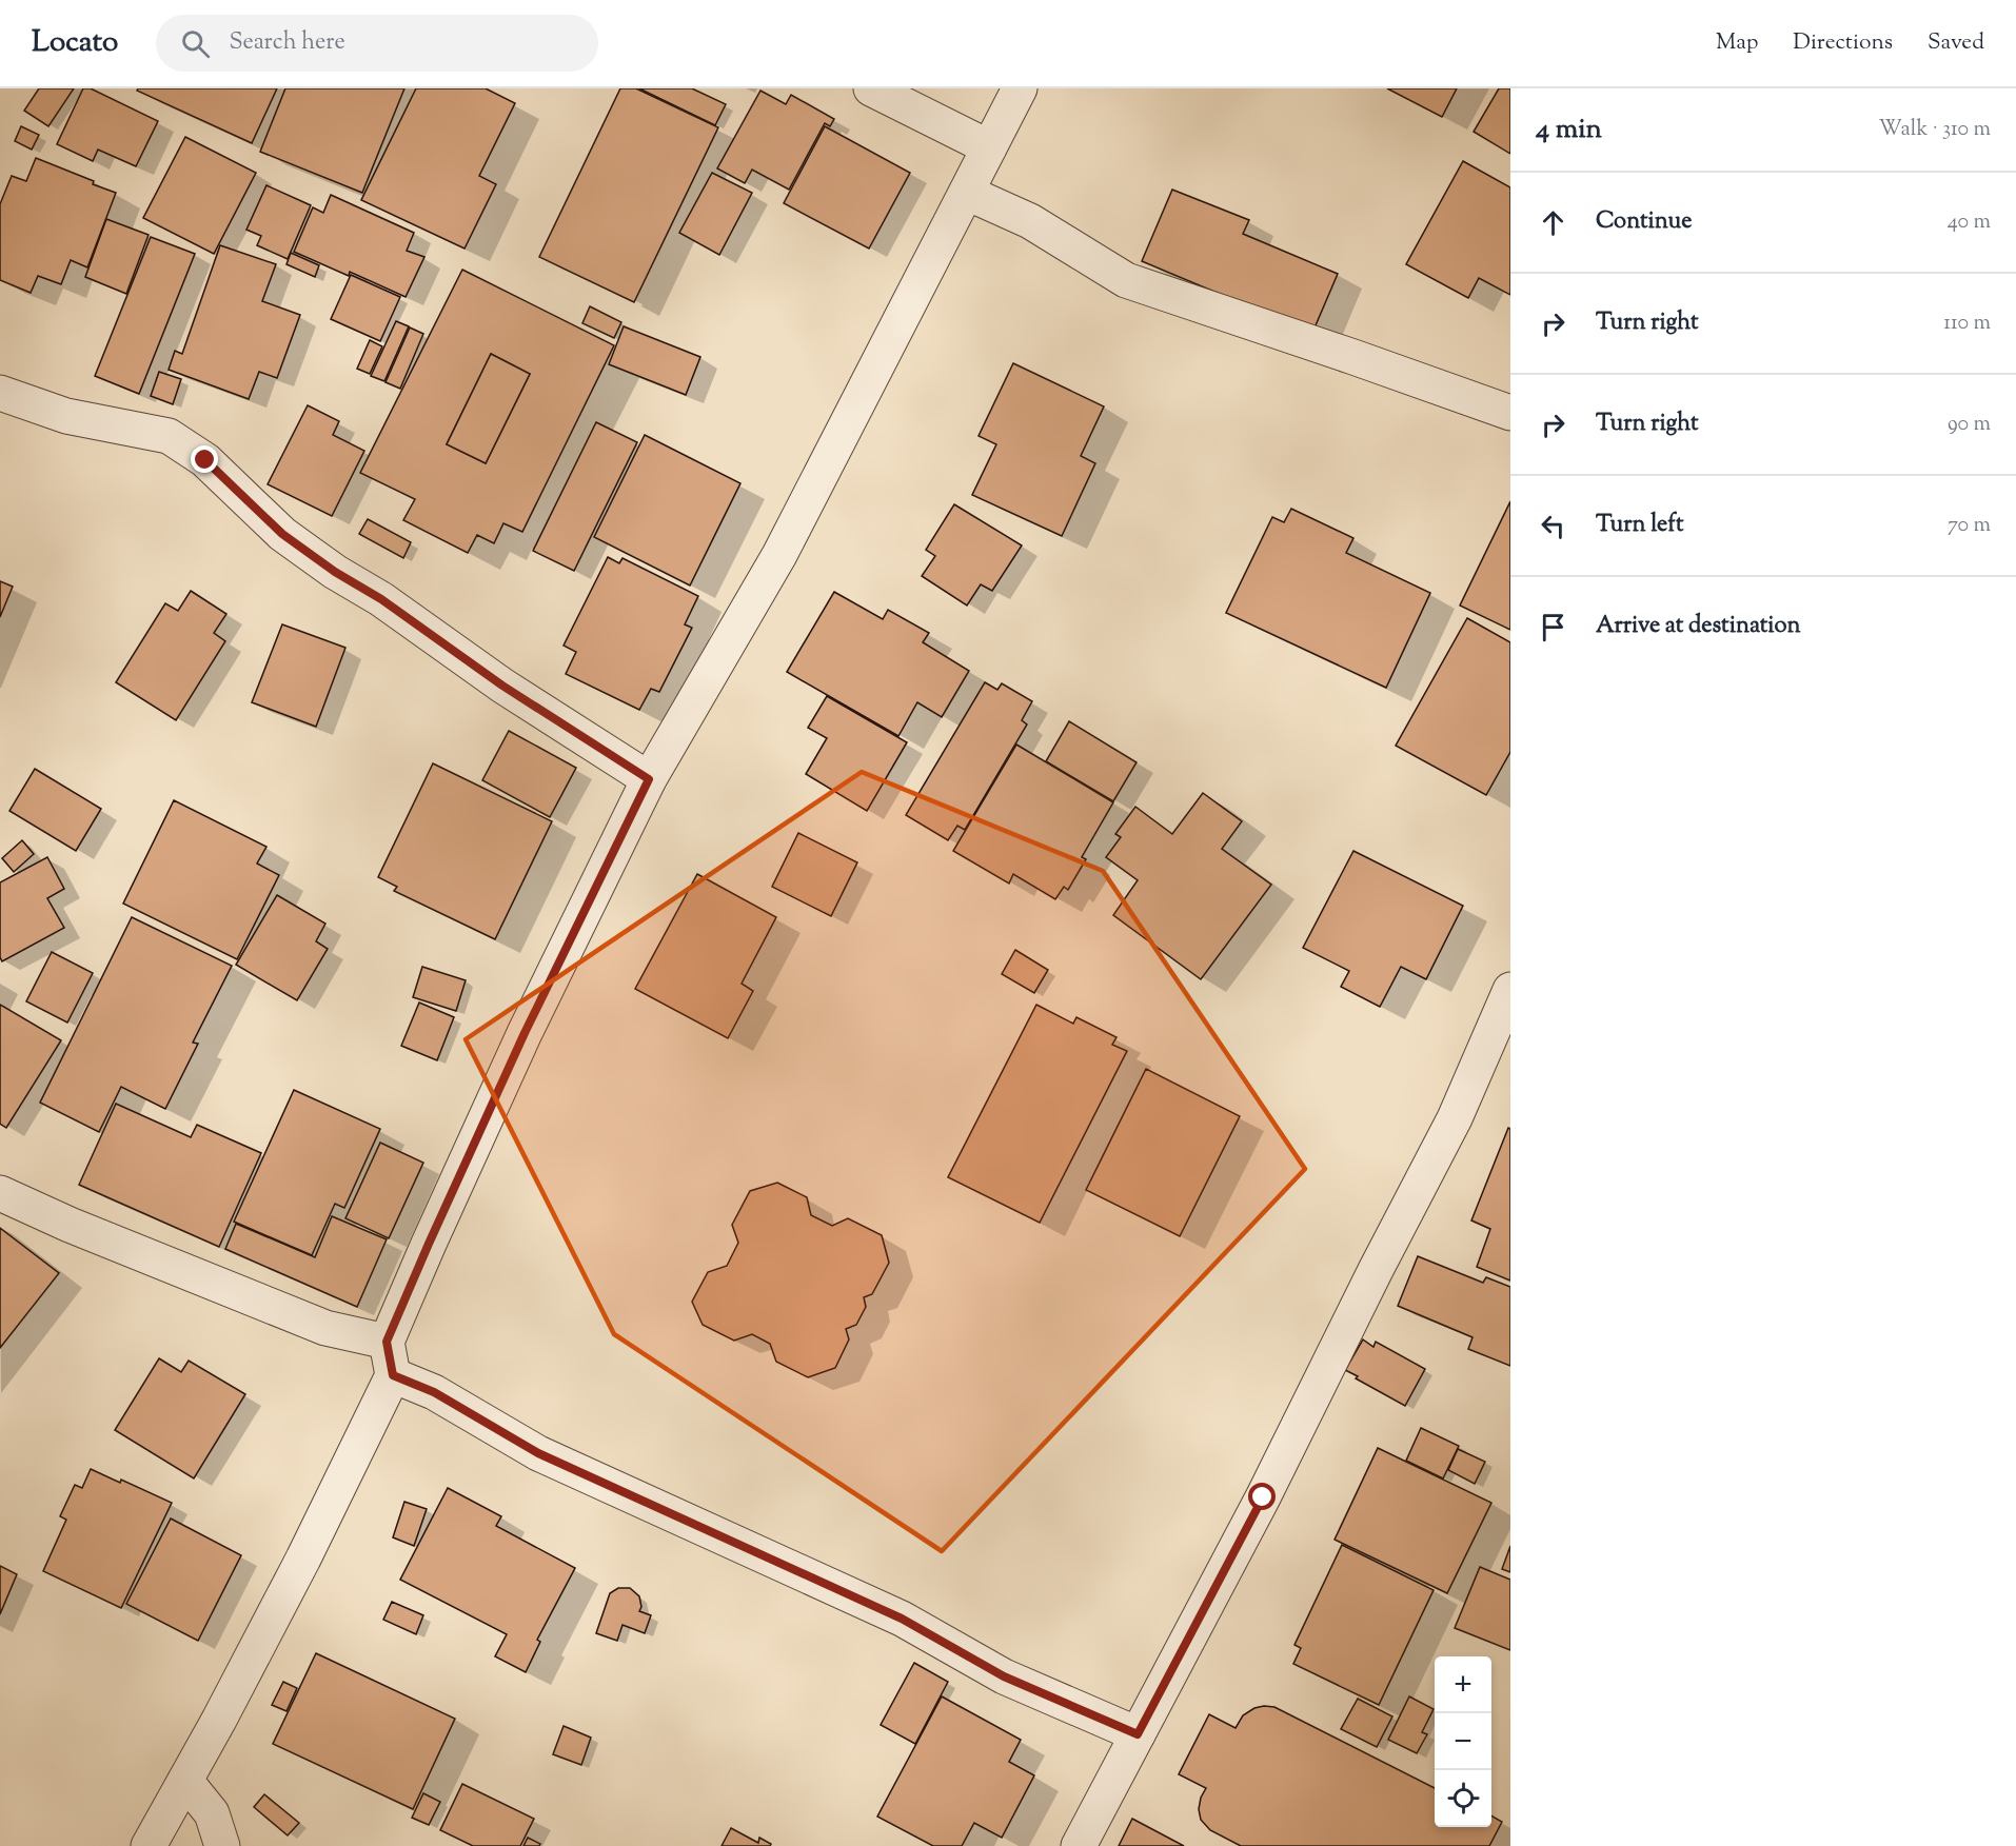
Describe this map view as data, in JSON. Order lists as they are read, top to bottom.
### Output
{
  "page": {
    "header": "Locato",
    "search": "Search here",
    "nav": ["Map", "Directions", "Saved"],
    "heading": ["4 min", "Walk · 310 m"],
    "list": [
      ["Continue", "40 m"],
      ["Turn right", "110 m"],
      ["Turn right", "90 m"],
      ["Turn left", "70 m"],
      "Arrive at destination"
    ],
    "map_buttons": ["+", "−"]
  }
}
